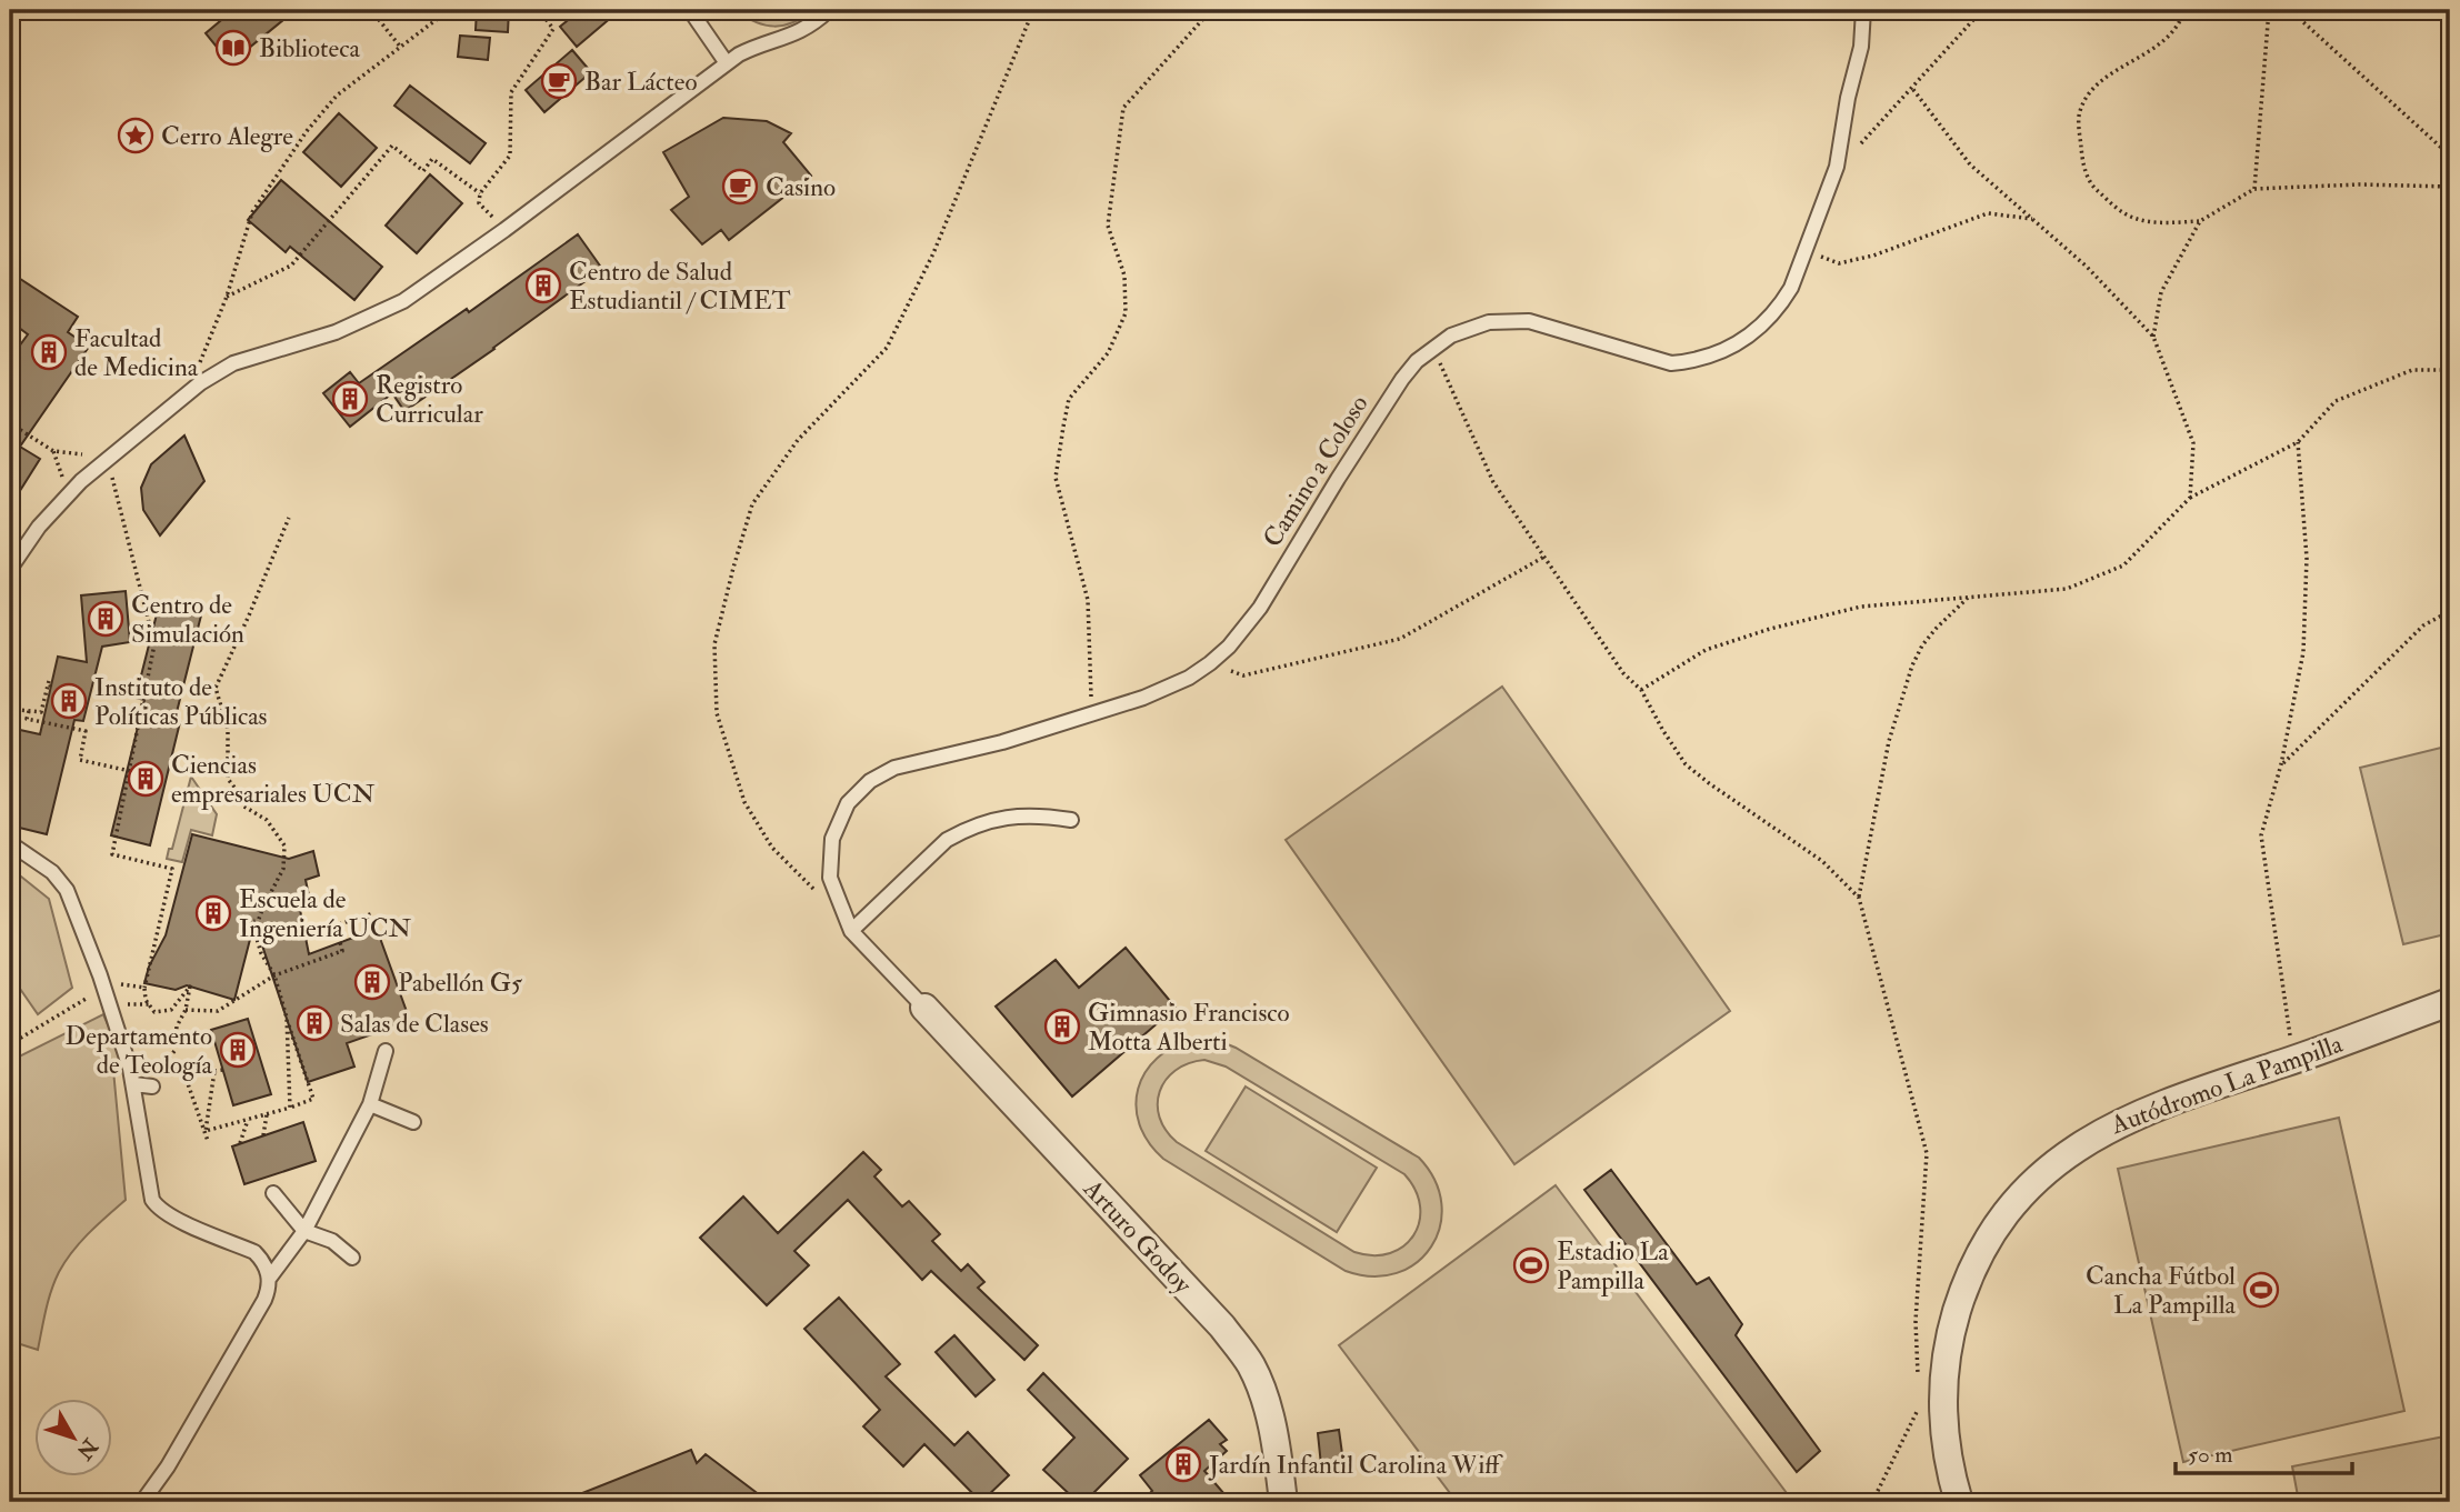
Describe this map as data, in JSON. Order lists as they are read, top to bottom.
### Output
{
  "streets": {
    "street": ["Autódromo La Pampilla", "Arturo Godoy"],
    "lane": ["Camino a Coloso"]
  },
  "crossings": [
    ["Camino a Coloso", "Arturo Godoy"]
  ],
  "places": {
    "library": ["Biblioteca"],
    "cafe": ["Bar Lácteo", "Casino"],
    "place": ["Cerro Alegre"],
    "building": [
      "Centro de Salud Estudiantil / CIMET",
      "Facultad de Medicina",
      "Registro Curricular",
      "Centro de Simulación",
      "Instituto de Políticas Públicas",
      "Ciencias empresariales UCN",
      "Escuela de Ingeniería UCN",
      "Pabellón G5",
      "Salas de Clases",
      "Gimnasio Francisco Motta Alberti",
      "Departamento de Teología",
      "Jardín Infantil Carolina Wiff"
    ],
    "sports": ["Estadio La Pampilla", "Cancha Fútbol La Pampilla"]
  },
  "scale_bar": "50 m",
  "north": "bottom right"
}
